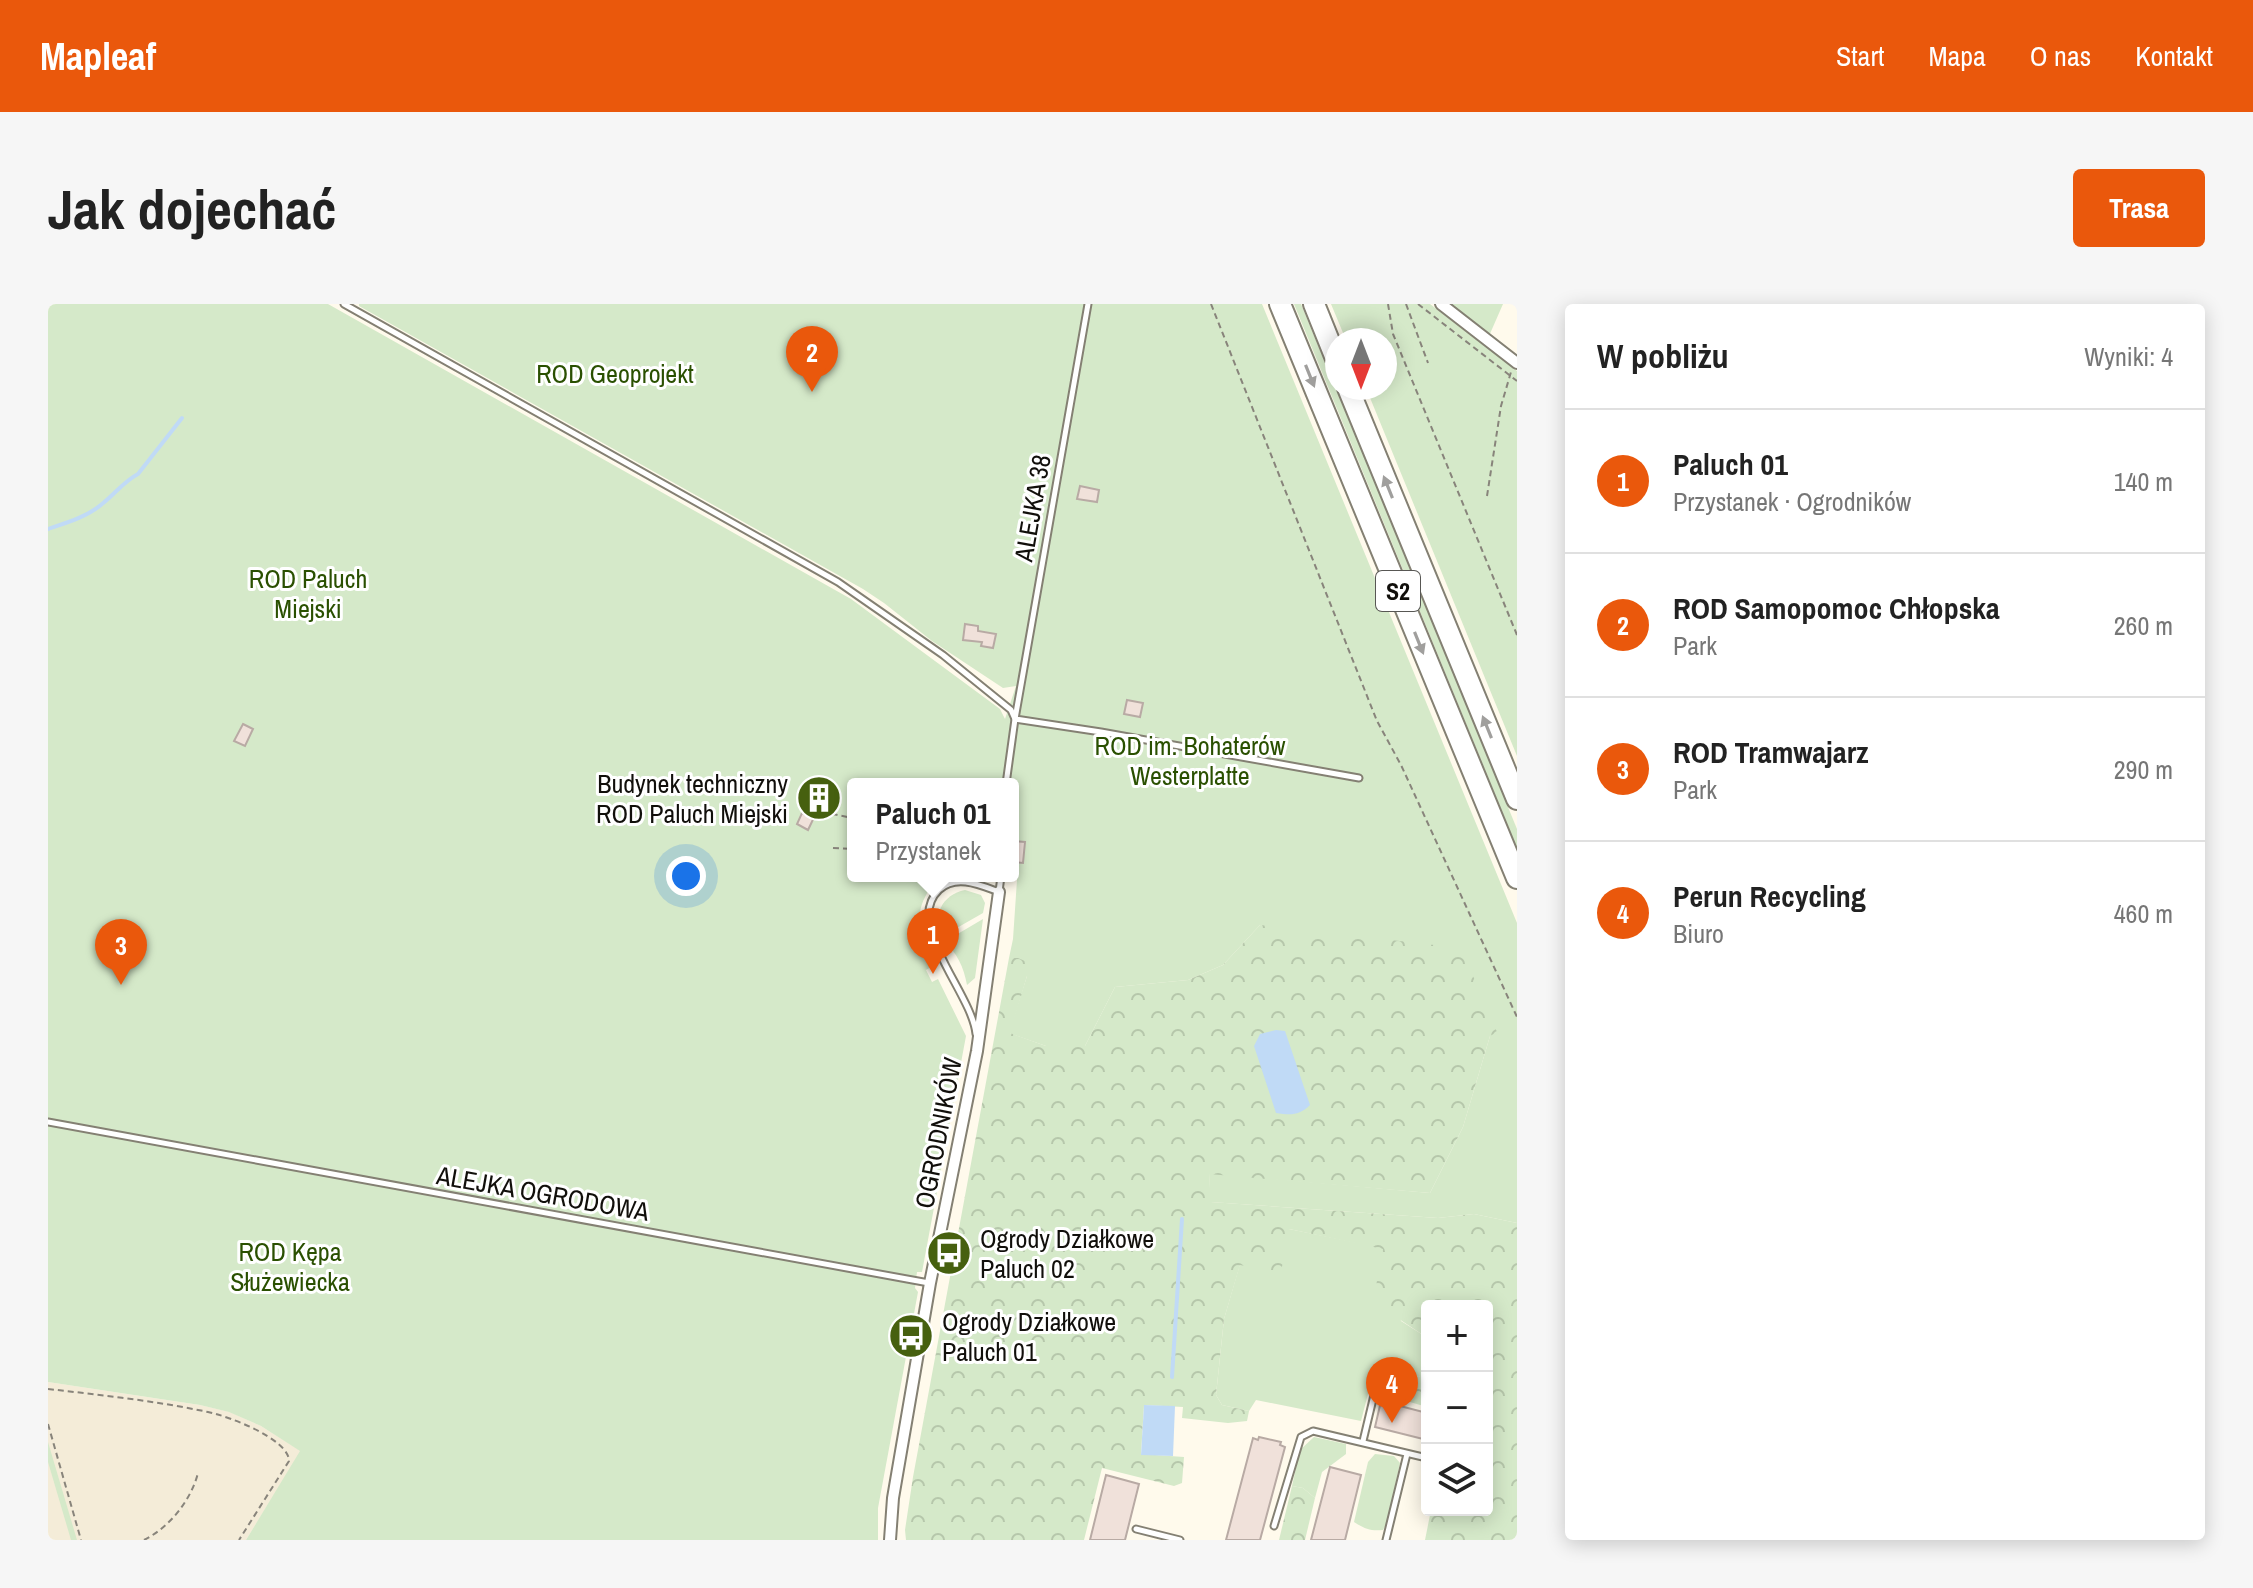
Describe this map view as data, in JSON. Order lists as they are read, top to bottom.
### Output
{
  "streets": {
    "highway": ["S2"],
    "street": ["OGRODNIKÓW"],
    "lane": ["ALEJKA 38", "ALEJKA OGRODOWA"]
  },
  "crossings": [
    ["OGRODNIKÓW", "ALEJKA OGRODOWA"]
  ],
  "parks": [
    "ROD Geoprojekt",
    "ROD Paluch Miejski",
    "ROD im. Bohaterów Westerplatte",
    "ROD Kępa Służewiecka"
  ],
  "places": {
    "building": ["Budynek techniczny ROD Paluch Miejski"],
    "bus stop": ["Ogrody Działkowe Paluch 02", "Ogrody Działkowe Paluch 01"]
  },
  "north": "bottom",
  "page": {
    "header": "Mapleaf",
    "nav": [
      "Start",
      "Mapa",
      "O nas",
      "Kontakt"
    ],
    "buttons": "Trasa",
    "title": "Jak dojechać",
    "heading": ["W pobliżu", "Wyniki: 4"],
    "pins": [
      "2",
      "1",
      "3",
      "4"
    ],
    "list": [
      {
        "mark": "1",
        "name": "Paluch 01",
        "note": "Przystanek · Ogrodników",
        "value": "140 m"
      },
      {
        "mark": "2",
        "name": "ROD Samopomoc Chłopska",
        "note": "Park",
        "value": "260 m"
      },
      {
        "mark": "3",
        "name": "ROD Tramwajarz",
        "note": "Park",
        "value": "290 m"
      },
      {
        "mark": "4",
        "name": "Perun Recycling",
        "note": "Biuro",
        "value": "460 m"
      }
    ],
    "popup": ["Paluch 01", "Przystanek"],
    "map_buttons": ["+", "−"]
  }
}
